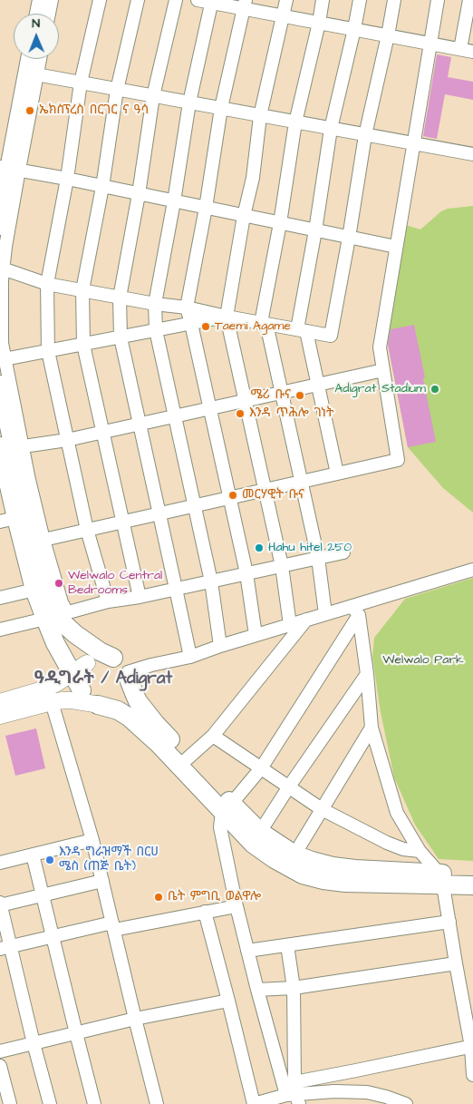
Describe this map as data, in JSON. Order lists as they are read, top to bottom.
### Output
{
  "districts": ["ዓዲግራት / Adigrat"],
  "parks": ["Welwalo Park"],
  "places": [
    "ኤክስፕረስ በርገር ና ዓሳ",
    "Taemi Agame",
    "Adigrat Stadium",
    "ሜሪ ቡና",
    "እንዳ ጥሕሎ ገነት",
    "መርሃዊት ቡና",
    "Hahu hitel 250",
    "Welwalo Central Bedrooms",
    "እንዳ ግራዝማች በርሀ ሜስ (ጠጅ ቤት)",
    "ቤት ምግቢ ወልዋሎ"
  ],
  "north": "top"
}
